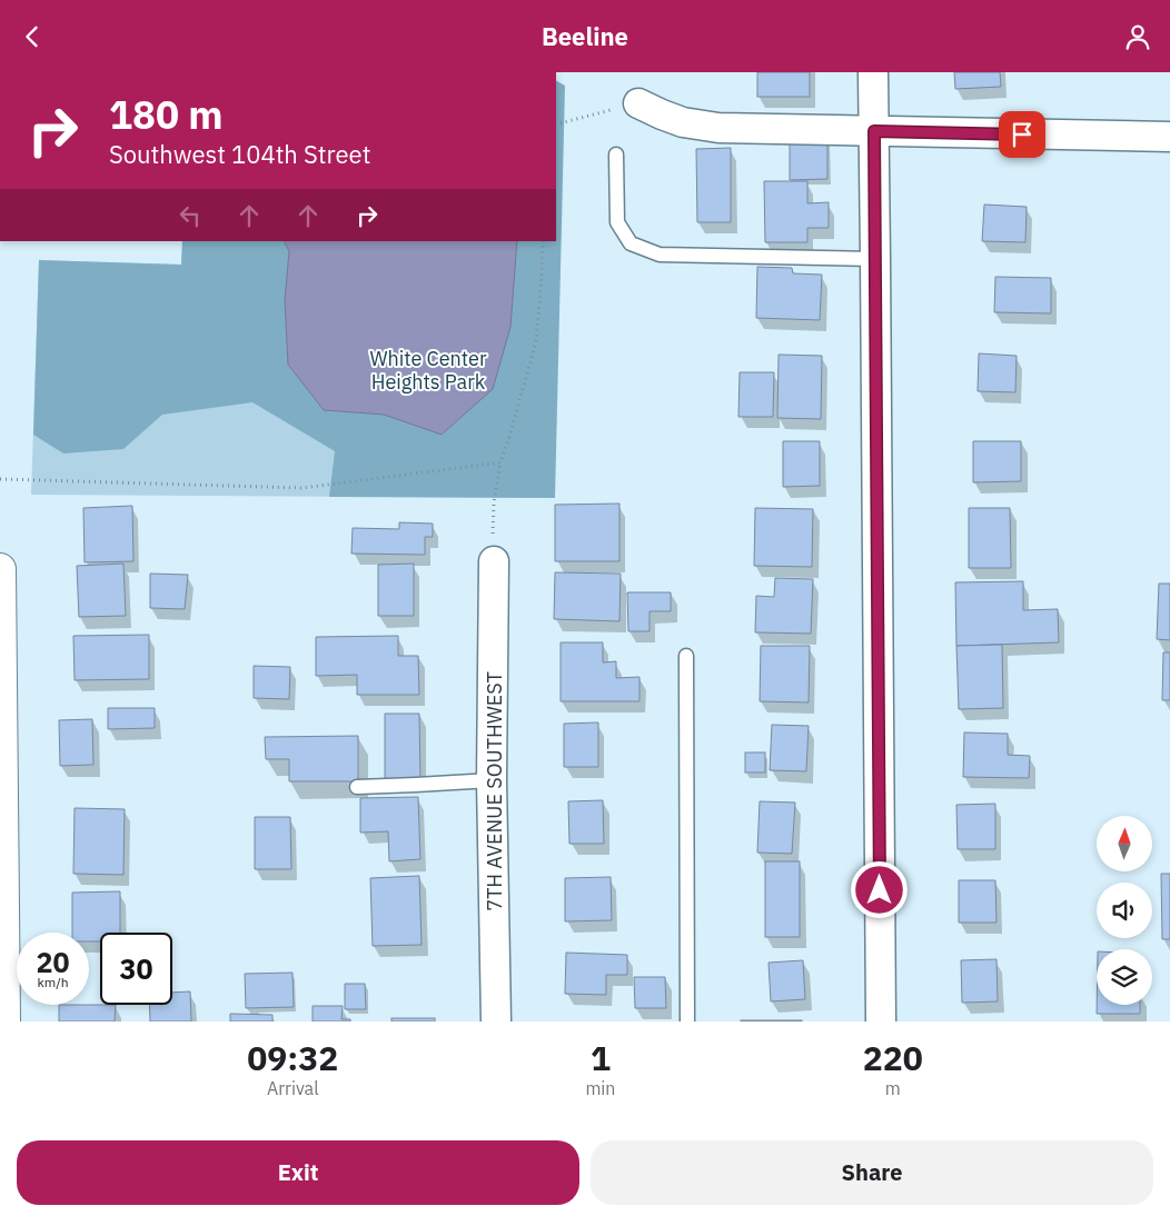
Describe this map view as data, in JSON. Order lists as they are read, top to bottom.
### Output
{
  "streets": {
    "street": ["7TH AVENUE SOUTHWEST"]
  },
  "parks": ["White Center Heights Park"],
  "north": "top",
  "page": {
    "header": "Beeline",
    "turn": ["180 m", "Southwest 104th Street"],
    "speed": "20 km/h",
    "limit": "30",
    "eta": [
      "09:32",
      "Arrival",
      "1",
      "min",
      "220",
      "m"
    ],
    "buttons": ["Exit", "Share"]
  }
}
